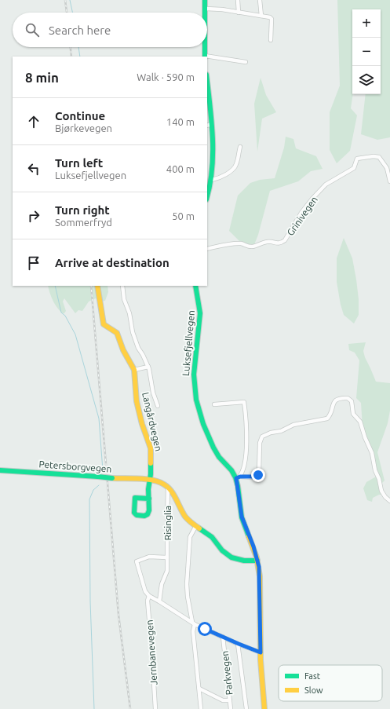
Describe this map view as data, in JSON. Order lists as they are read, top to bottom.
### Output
{
  "streets": {
    "main road": ["Luksefjellvegen", "Langårdvegen", "Petersborgvegen"],
    "street": [
      "Grinivegen",
      "Risinglia",
      "Jernbanevegen",
      "Parkvegen"
    ]
  },
  "crossings": [
    ["Langårdvegen", "Petersborgvegen"],
    ["Petersborgvegen", "Risinglia"]
  ],
  "legend": ["Fast", "Slow"],
  "page": {
    "map_buttons": ["+", "−"],
    "search": "Search here",
    "heading": ["8 min", "Walk · 590 m"],
    "list": [
      ["Continue", "Bjørkevegen", "140 m"],
      ["Turn left", "Luksefjellvegen", "400 m"],
      ["Turn right", "Sommerfryd", "50 m"],
      "Arrive at destination"
    ]
  }
}
